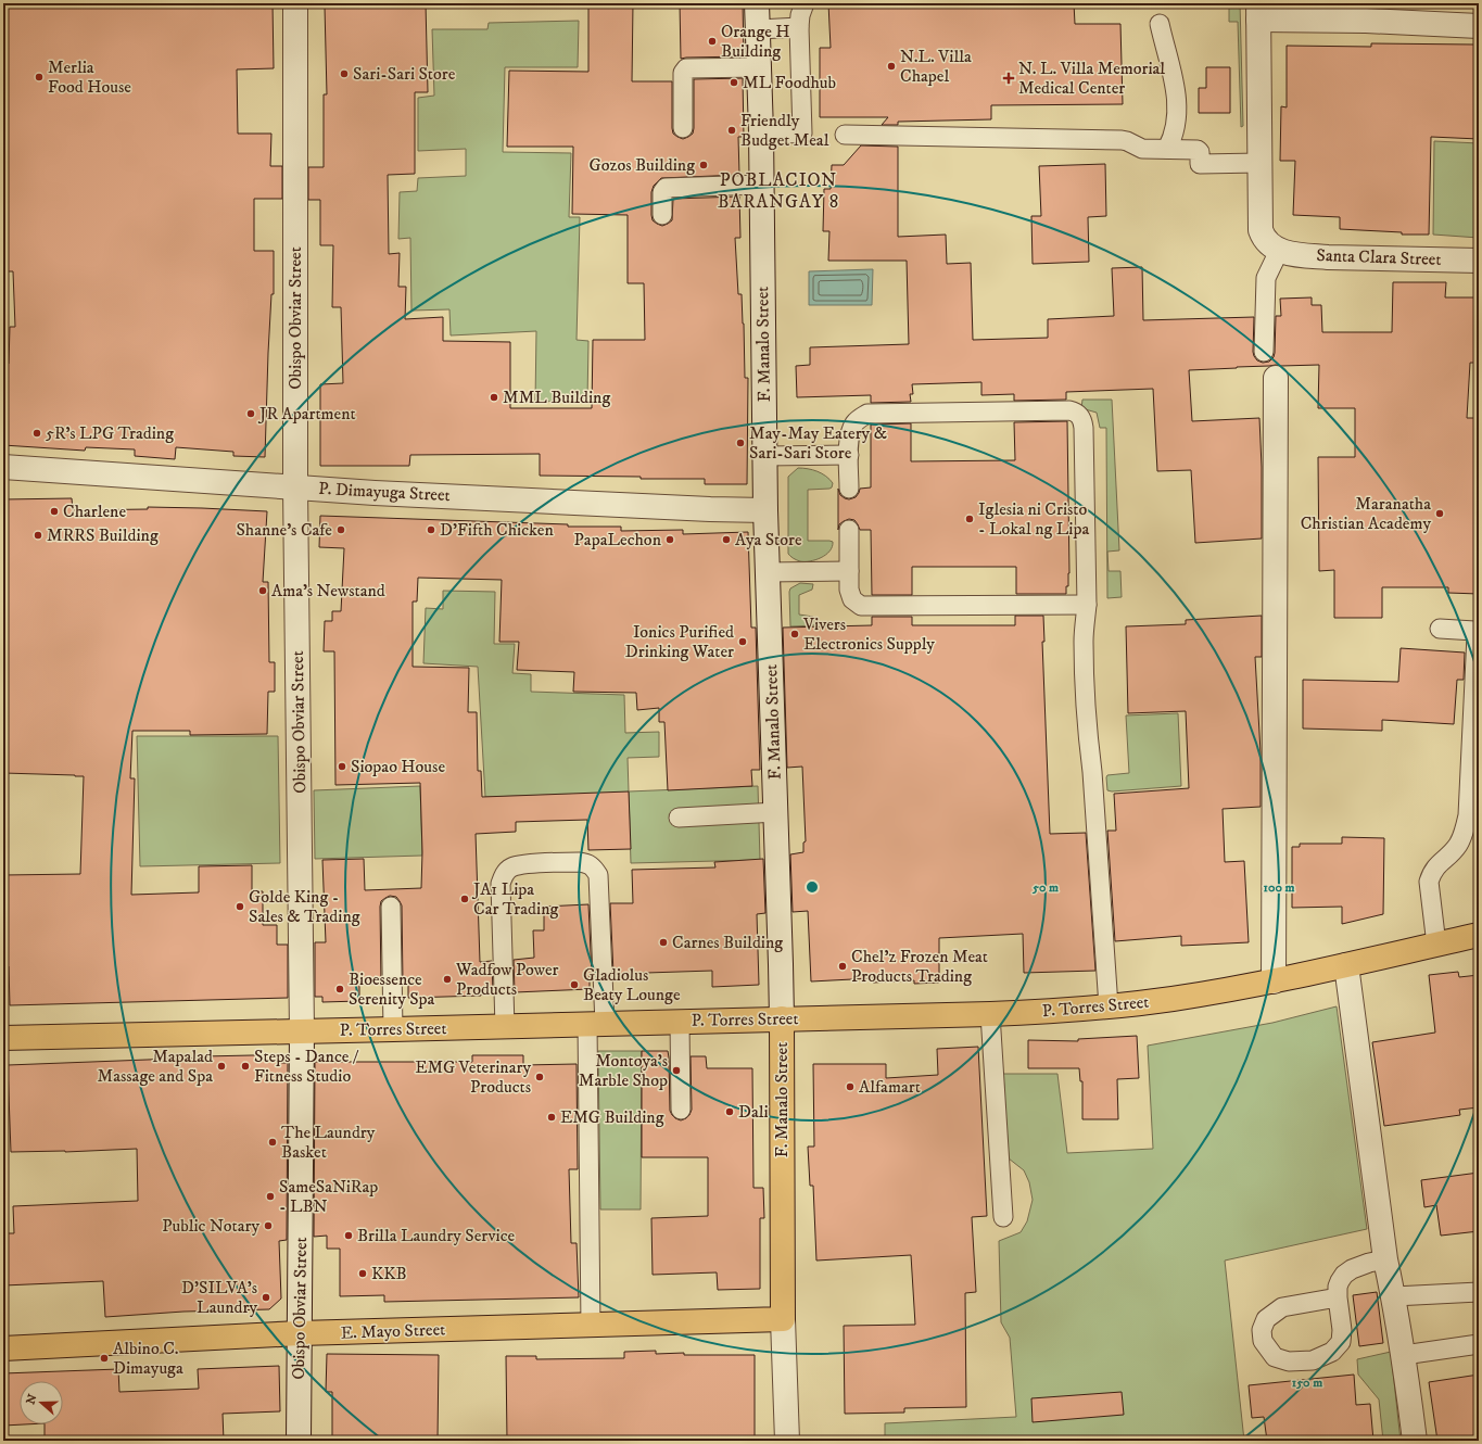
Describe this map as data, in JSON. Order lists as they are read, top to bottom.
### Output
{
  "streets": {
    "main road": ["F. Manalo Street", "P. Torres Street", "E. Mayo Street"],
    "street": ["Santa Clara Street", "Obispo Obviar Street", "P. Dimayuga Street"]
  },
  "crossings": [
    ["Obispo Obviar Street", "P. Dimayuga Street"],
    ["Obispo Obviar Street", "P. Torres Street"],
    ["Obispo Obviar Street", "E. Mayo Street"],
    ["F. Manalo Street", "P. Dimayuga Street"],
    ["F. Manalo Street", "P. Torres Street"],
    ["F. Manalo Street", "E. Mayo Street"]
  ],
  "districts": ["POBLACION BARANGAY 8"],
  "places": {
    "other": [
      "Orange H Building",
      "N.L. Villa Chapel",
      "Sari-Sari Store",
      "Merlia Food House",
      "ML Foodhub",
      "Friendly Budget Meal",
      "Gozos Building",
      "MML Building",
      "JR Apartment",
      "5R's LPG Trading",
      "May-May Eatery & Sari-Sari Store",
      "Charlene",
      "Maranatha Christian Academy",
      "Iglesia ni Cristo - Lokal ng Lipa",
      "Shanne's Cafe",
      "D'Fifth Chicken",
      "MRRS Building",
      "PapaLechon",
      "Aya Store",
      "Ama's Newstand",
      "Vivers Electronics Supply",
      "Ionics Purified Drinking Water",
      "Siopao House",
      "JA1 Lipa Car Trading",
      "Golde King - Sales & Trading",
      "Carnes Building",
      "Chel'z Frozen Meat Products Trading",
      "Wadfow Power Products",
      "Gladiolus Beaty Lounge",
      "Bioessence Serenity Spa",
      "Mapalad Massage and Spa",
      "Steps - Dance / Fitness Studio",
      "Montoya's Marble Shop",
      "EMG Veterinary Products",
      "Alfamart",
      "Dali",
      "EMG Building",
      "The Laundry Basket",
      "SameSaNiRap - LBN",
      "Public Notary",
      "Brilla Laundry Service",
      "KKB",
      "D'SILVA's Laundry",
      "Albino C. Dimayuga"
    ],
    "health": ["N. L. Villa Memorial Medical Center"]
  },
  "north": "left",
  "rings": ["50 m", "100 m", "150 m"]
}
